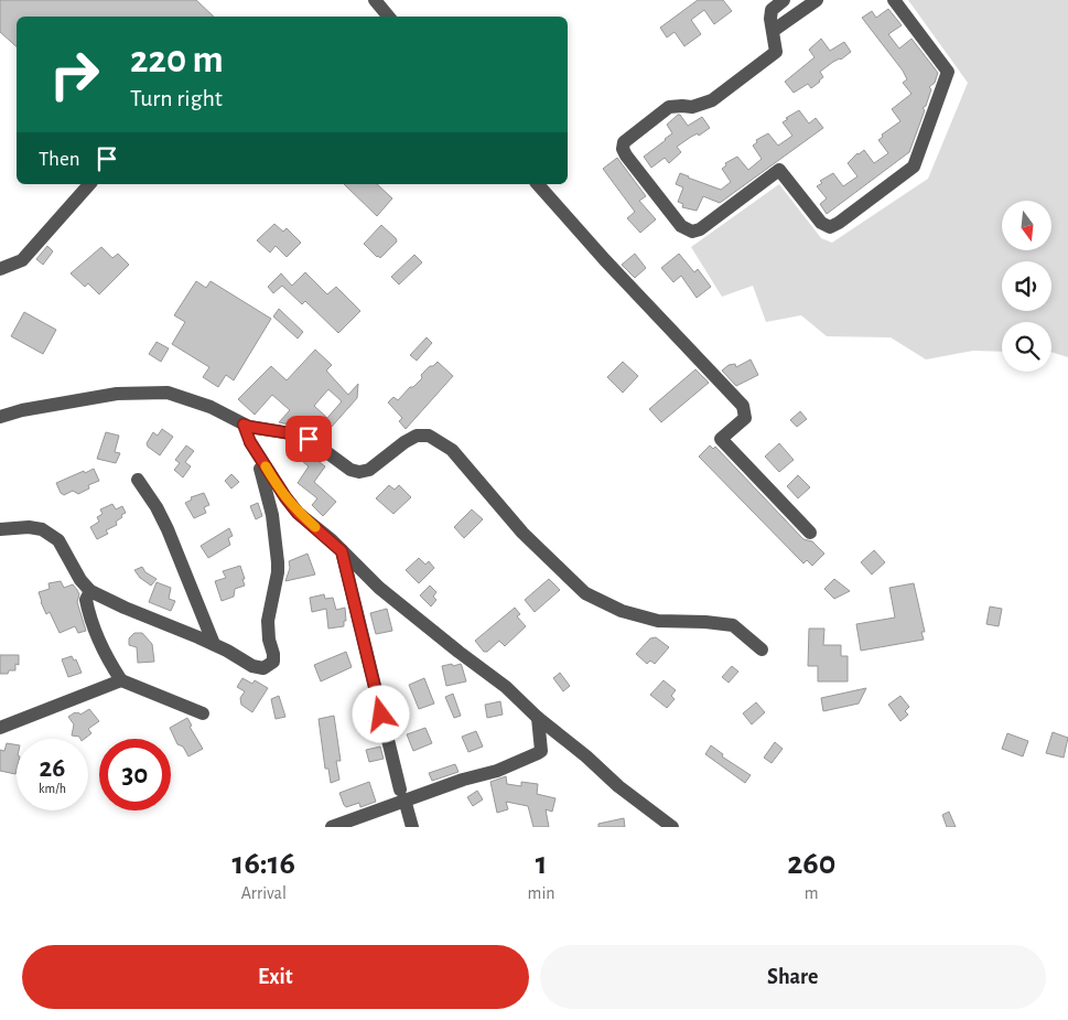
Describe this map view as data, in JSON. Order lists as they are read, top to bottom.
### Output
{
  "north": "bottom",
  "page": {
    "turn": ["220 m", "Turn right"],
    "then": "Then",
    "speed": "26 km/h",
    "limit": "30",
    "eta": [
      "16:16",
      "Arrival",
      "1",
      "min",
      "260",
      "m"
    ],
    "buttons": ["Exit", "Share"]
  }
}
